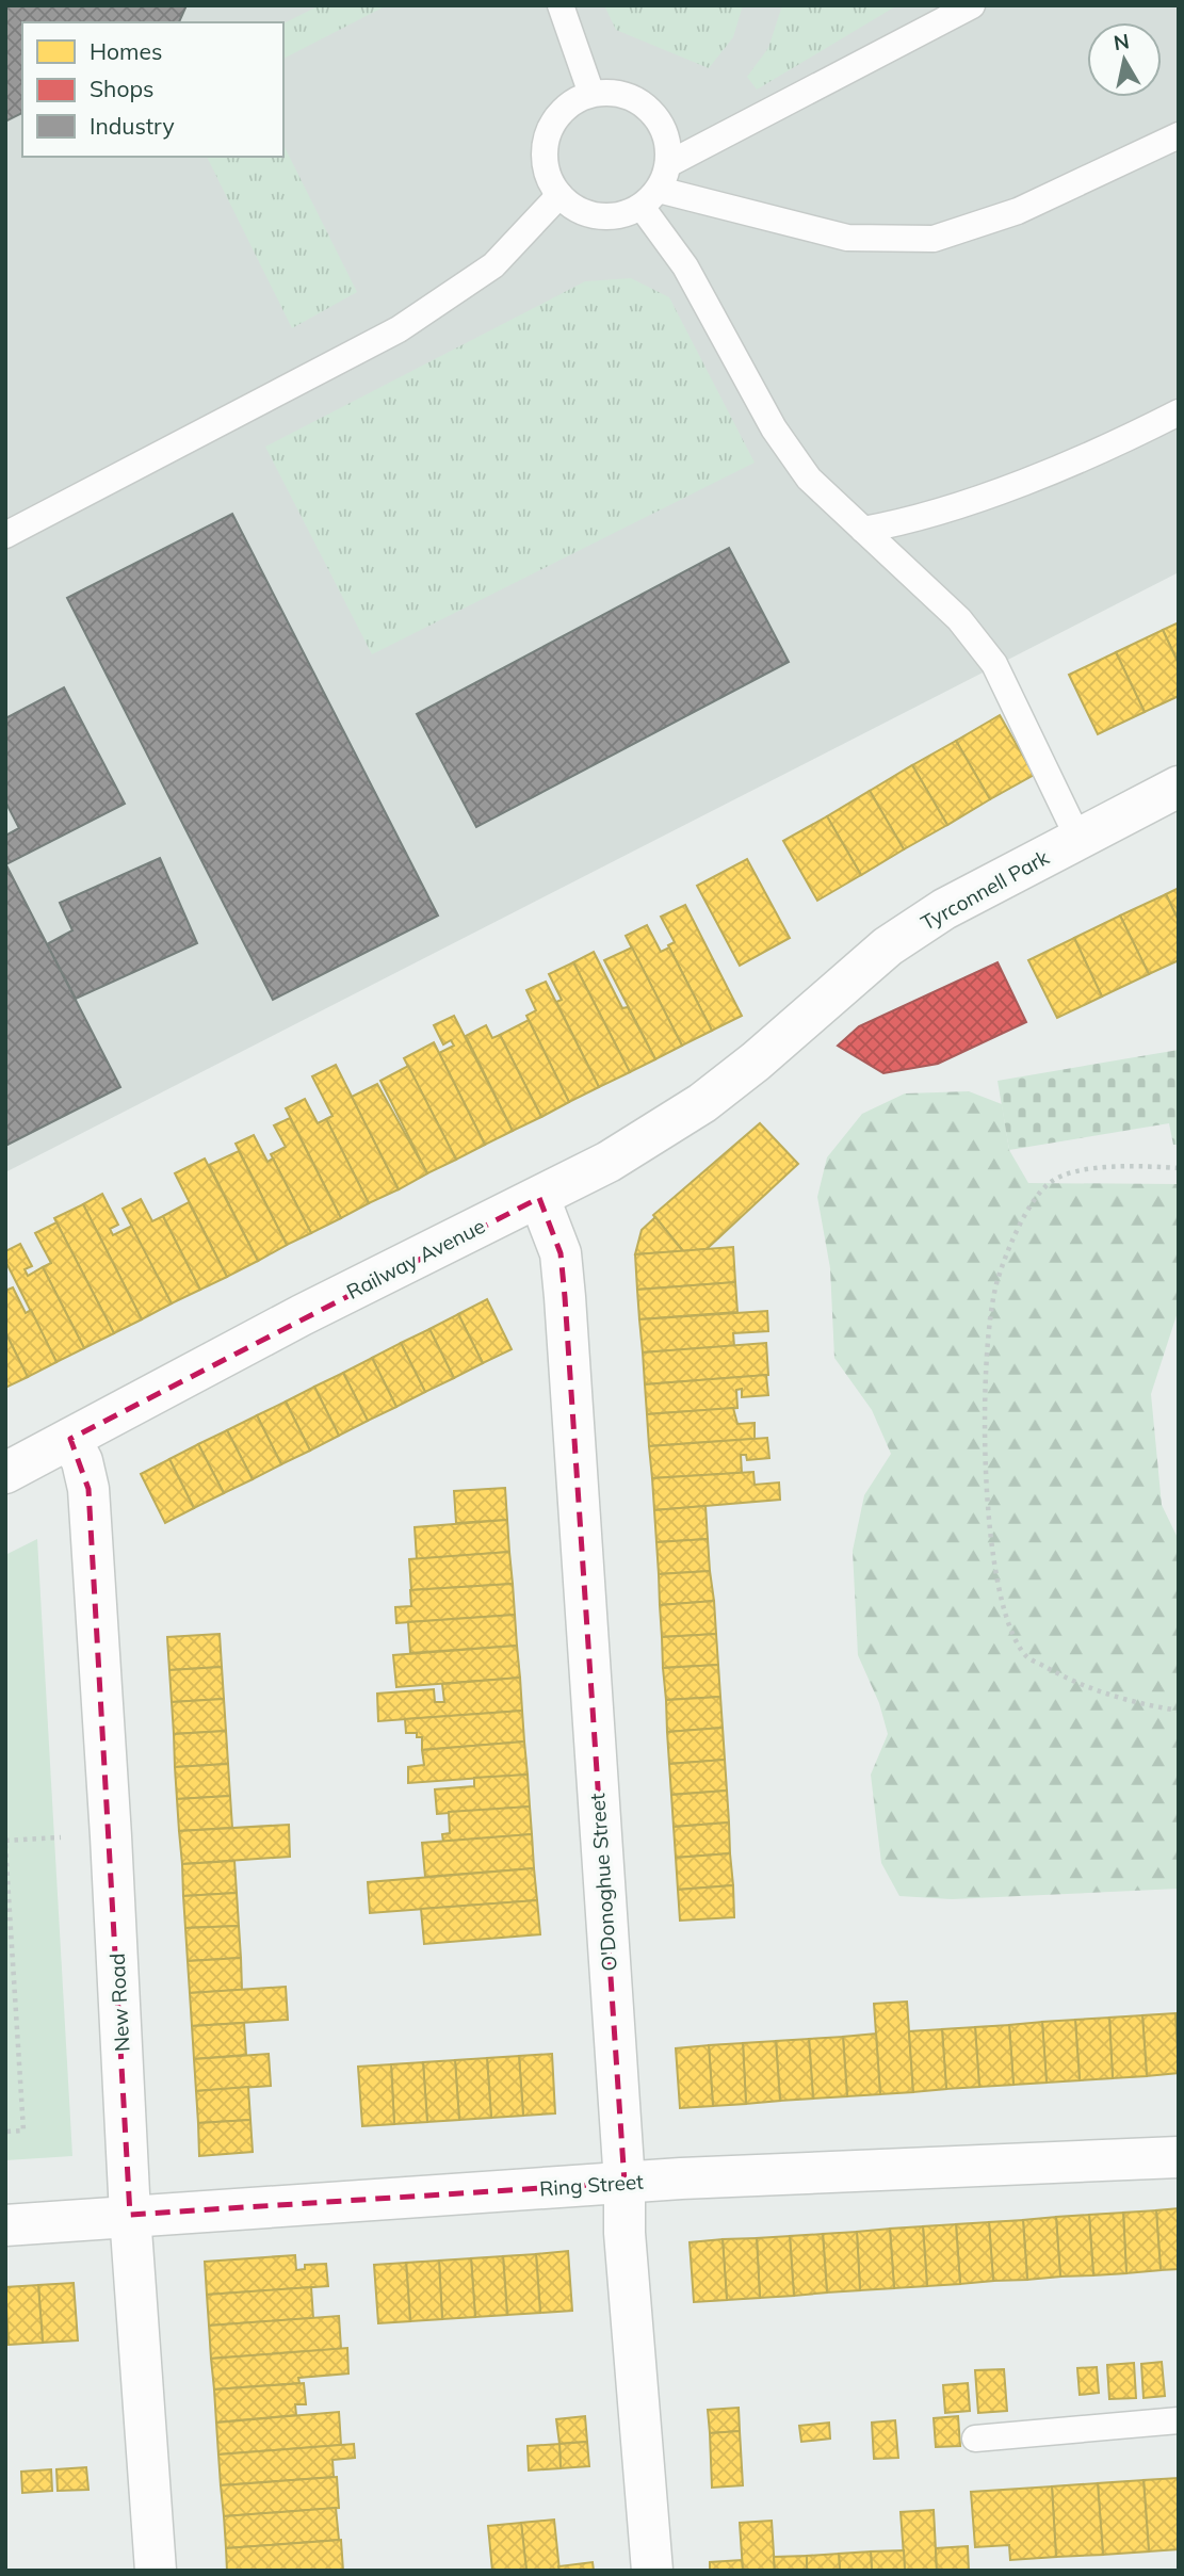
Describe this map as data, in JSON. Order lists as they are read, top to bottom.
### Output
{
  "streets": {
    "street": [
      "Tyrconnell Park",
      "Railway Avenue",
      "O'Donoghue Street",
      "New Road",
      "Ring Street"
    ]
  },
  "crossings": [
    ["Tyrconnell Park", "Railway Avenue"],
    ["Railway Avenue", "O'Donoghue Street"],
    ["Railway Avenue", "New Road"],
    ["O'Donoghue Street", "Ring Street"],
    ["New Road", "Ring Street"]
  ],
  "legend": ["Homes", "Shops", "Industry"],
  "north": "top"
}
